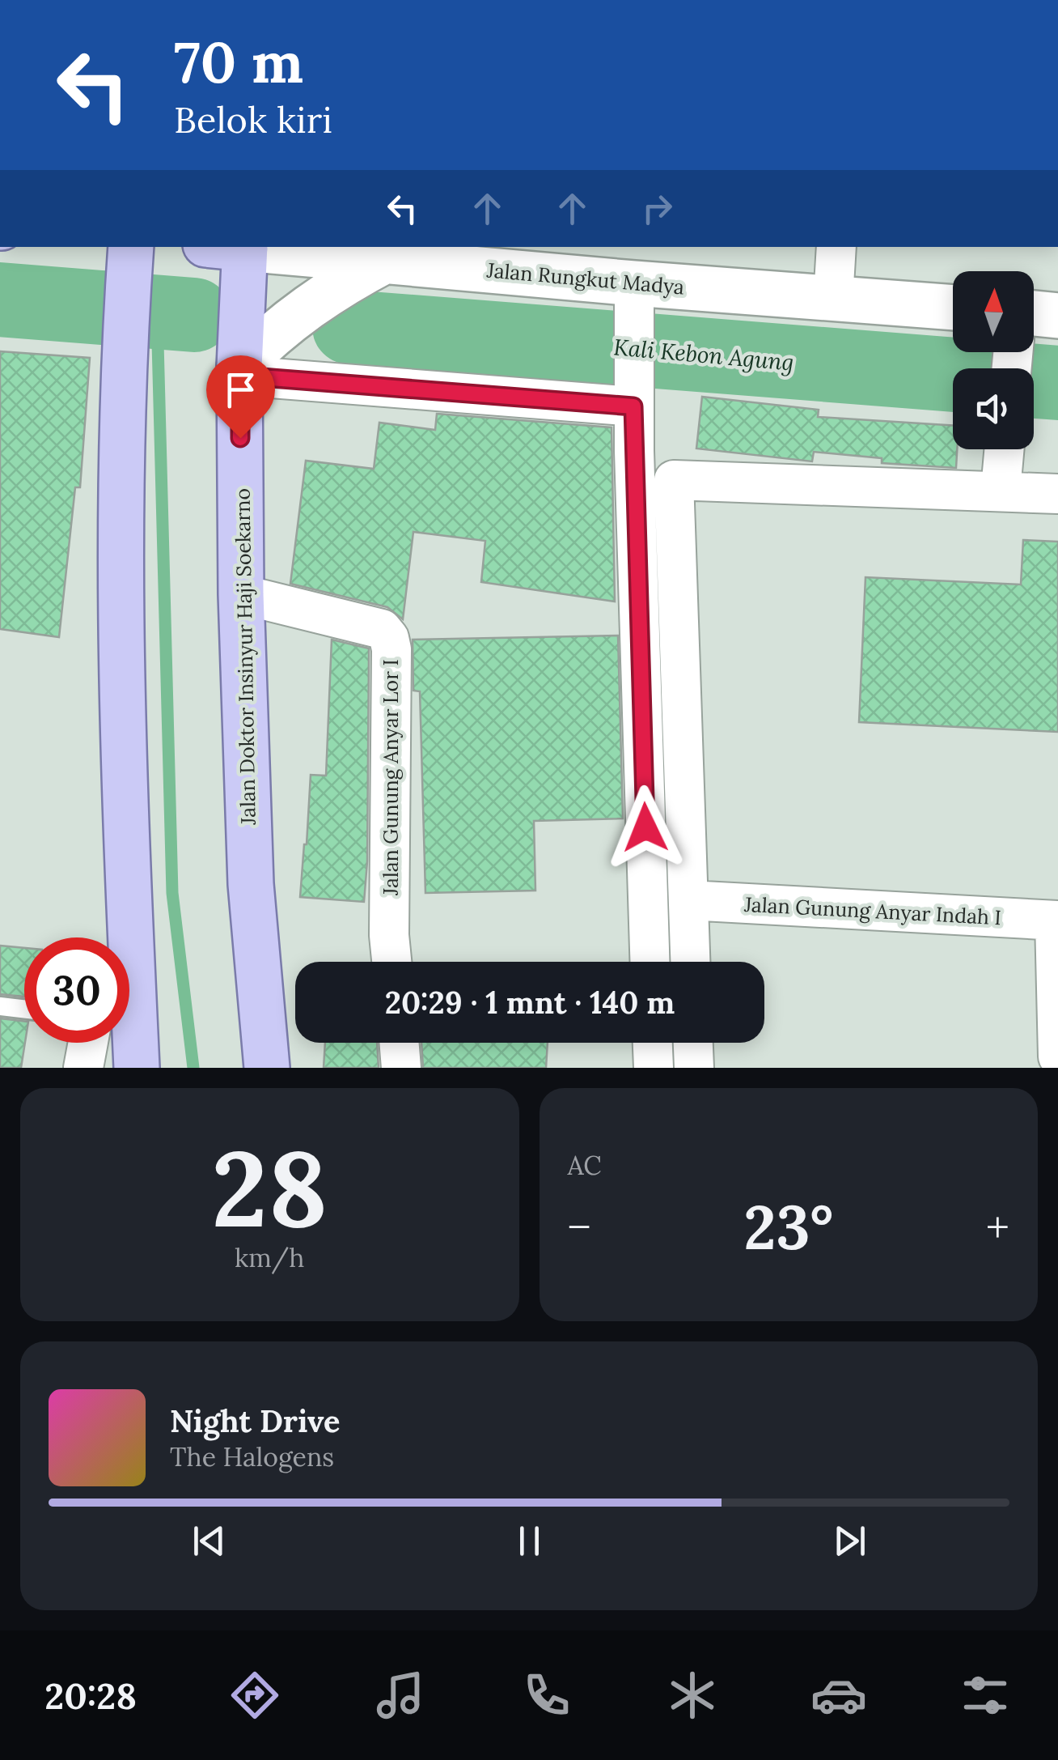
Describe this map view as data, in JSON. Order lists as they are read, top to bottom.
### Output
{
  "streets": {
    "main road": ["Jalan Doktor Insinyur Haji Soekarno"],
    "street": ["Jalan Rungkut Madya", "Jalan Gunung Anyar Lor I", "Jalan Gunung Anyar Indah I"]
  },
  "crossings": [
    ["Jalan Rungkut Madya", "Jalan Doktor Insinyur Haji Soekarno"],
    ["Jalan Doktor Insinyur Haji Soekarno", "Jalan Gunung Anyar Lor I"]
  ],
  "water": ["Kali Kebon Agung"],
  "north": "top",
  "page": {
    "turn": ["70 m", "Belok kiri"],
    "limit": "30",
    "trip": "20:29 · 1 mnt · 140 m",
    "tile": [
      ["28", "km/h"],
      "AC"
    ],
    "heat": ["−", "23°", "+"],
    "song": ["Night Drive", "The Halogens"],
    "tabs": "20:28"
  }
}
